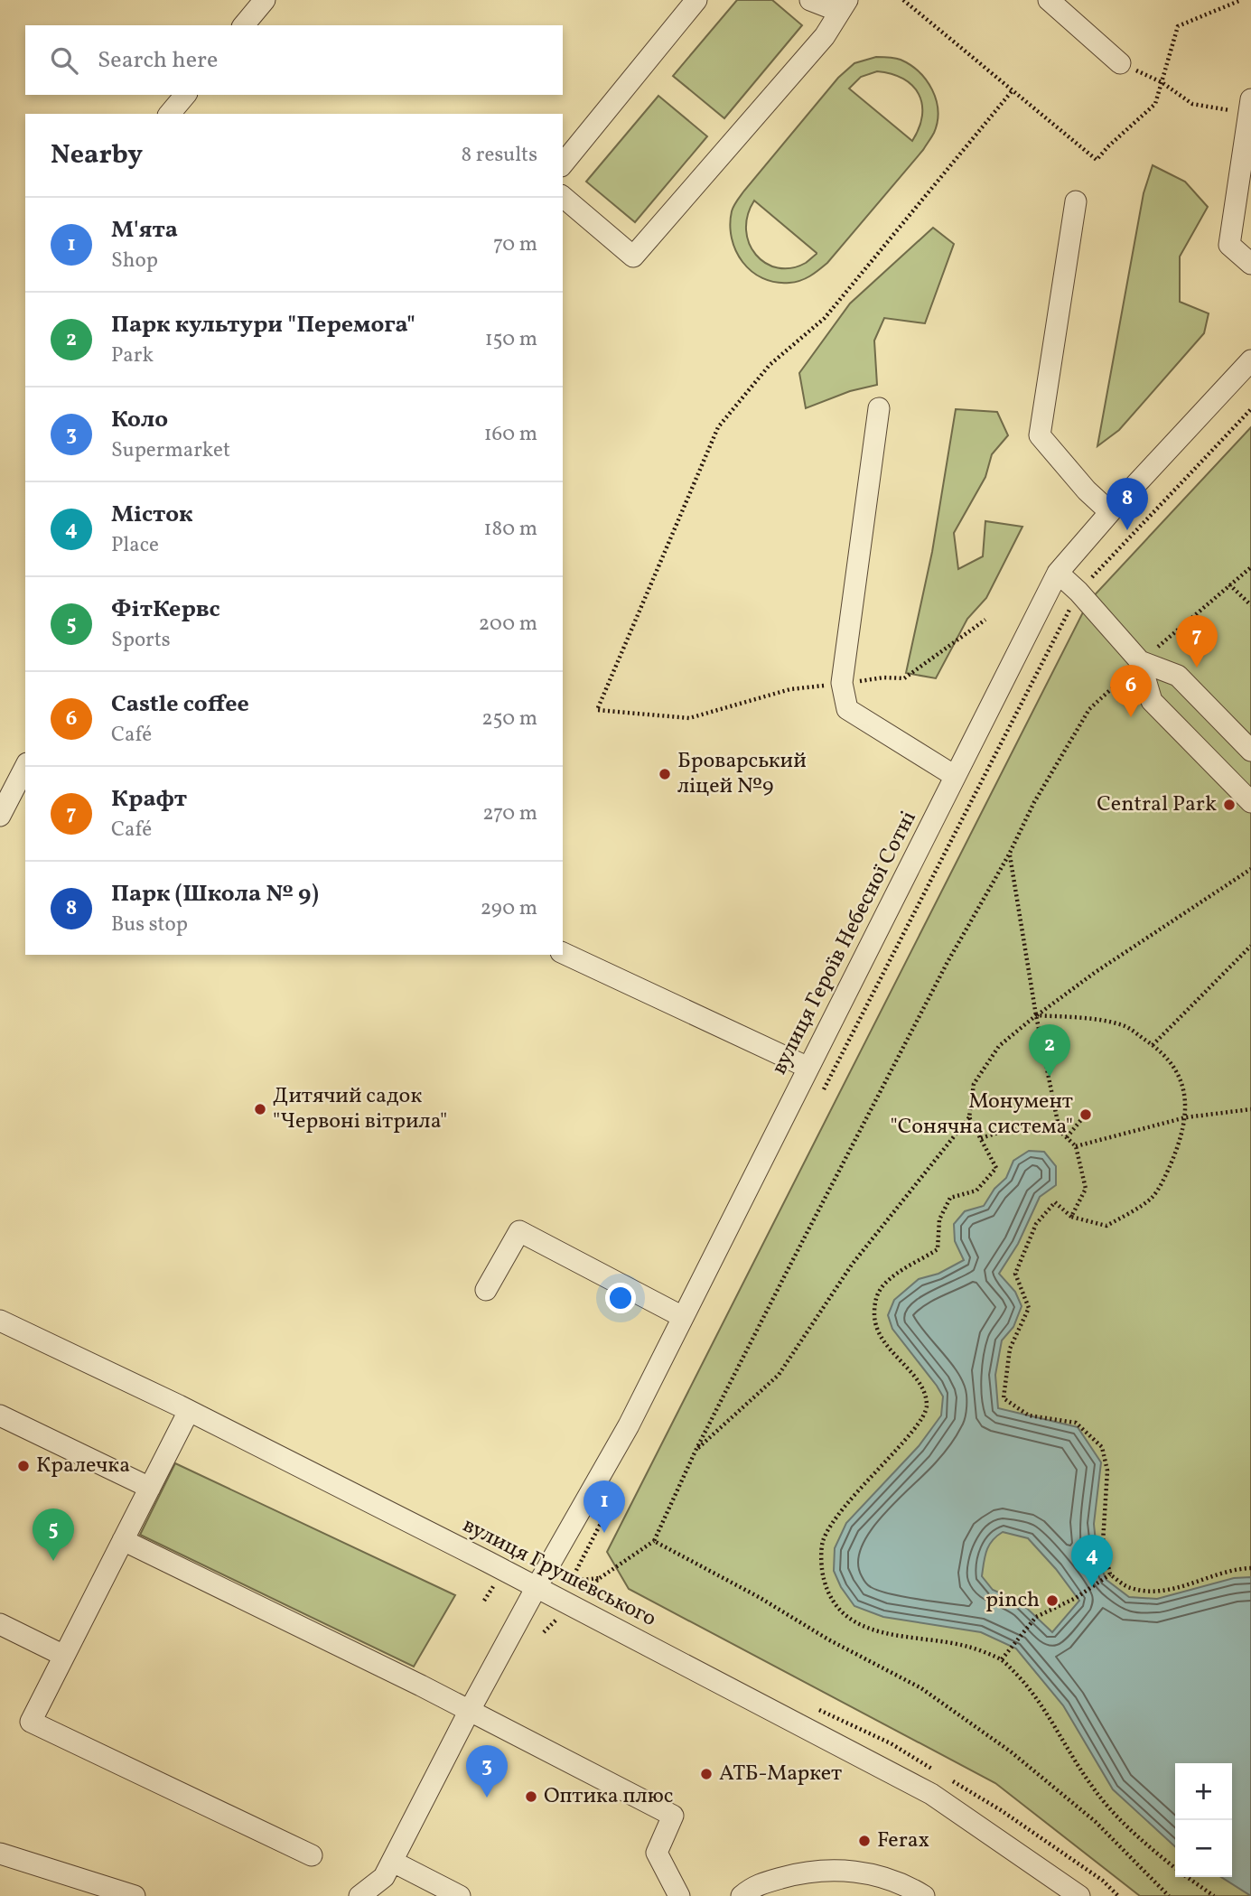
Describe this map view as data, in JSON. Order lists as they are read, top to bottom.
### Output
{
  "streets": {
    "street": ["вулиця Героїв Небесної Сотні", "вулиця Грушевського"]
  },
  "crossings": [
    ["вулиця Героїв Небесної Сотні", "вулиця Грушевського"]
  ],
  "places": [
    "Броварський ліцей №9",
    "Central Park",
    "Дитячий садок \"Червоні вітрила\"",
    "Монумент \"Сонячна система\"",
    "Кралечка",
    "pinch",
    "АТБ-Маркет",
    "Оптика плюс",
    "Ferax"
  ],
  "page": {
    "search": "Search here",
    "heading": ["Nearby", "8 results"],
    "list": [
      {
        "mark": "1",
        "name": "М'ята",
        "note": "Shop",
        "value": "70 m"
      },
      {
        "mark": "2",
        "name": "Парк культури \"Перемога\"",
        "note": "Park",
        "value": "150 m"
      },
      {
        "mark": "3",
        "name": "Коло",
        "note": "Supermarket",
        "value": "160 m"
      },
      {
        "mark": "4",
        "name": "Місток",
        "note": "Place",
        "value": "180 m"
      },
      {
        "mark": "5",
        "name": "ФітКервс",
        "note": "Sports",
        "value": "200 m"
      },
      {
        "mark": "6",
        "name": "Castle coffee",
        "note": "Café",
        "value": "250 m"
      },
      {
        "mark": "7",
        "name": "Крафт",
        "note": "Café",
        "value": "270 m"
      },
      {
        "mark": "8",
        "name": "Парк (Школа № 9)",
        "note": "Bus stop",
        "value": "290 m"
      }
    ],
    "pins": [
      "8",
      "7",
      "6",
      "2",
      "1",
      "5",
      "4",
      "3"
    ],
    "map_buttons": ["+", "−"]
  }
}
